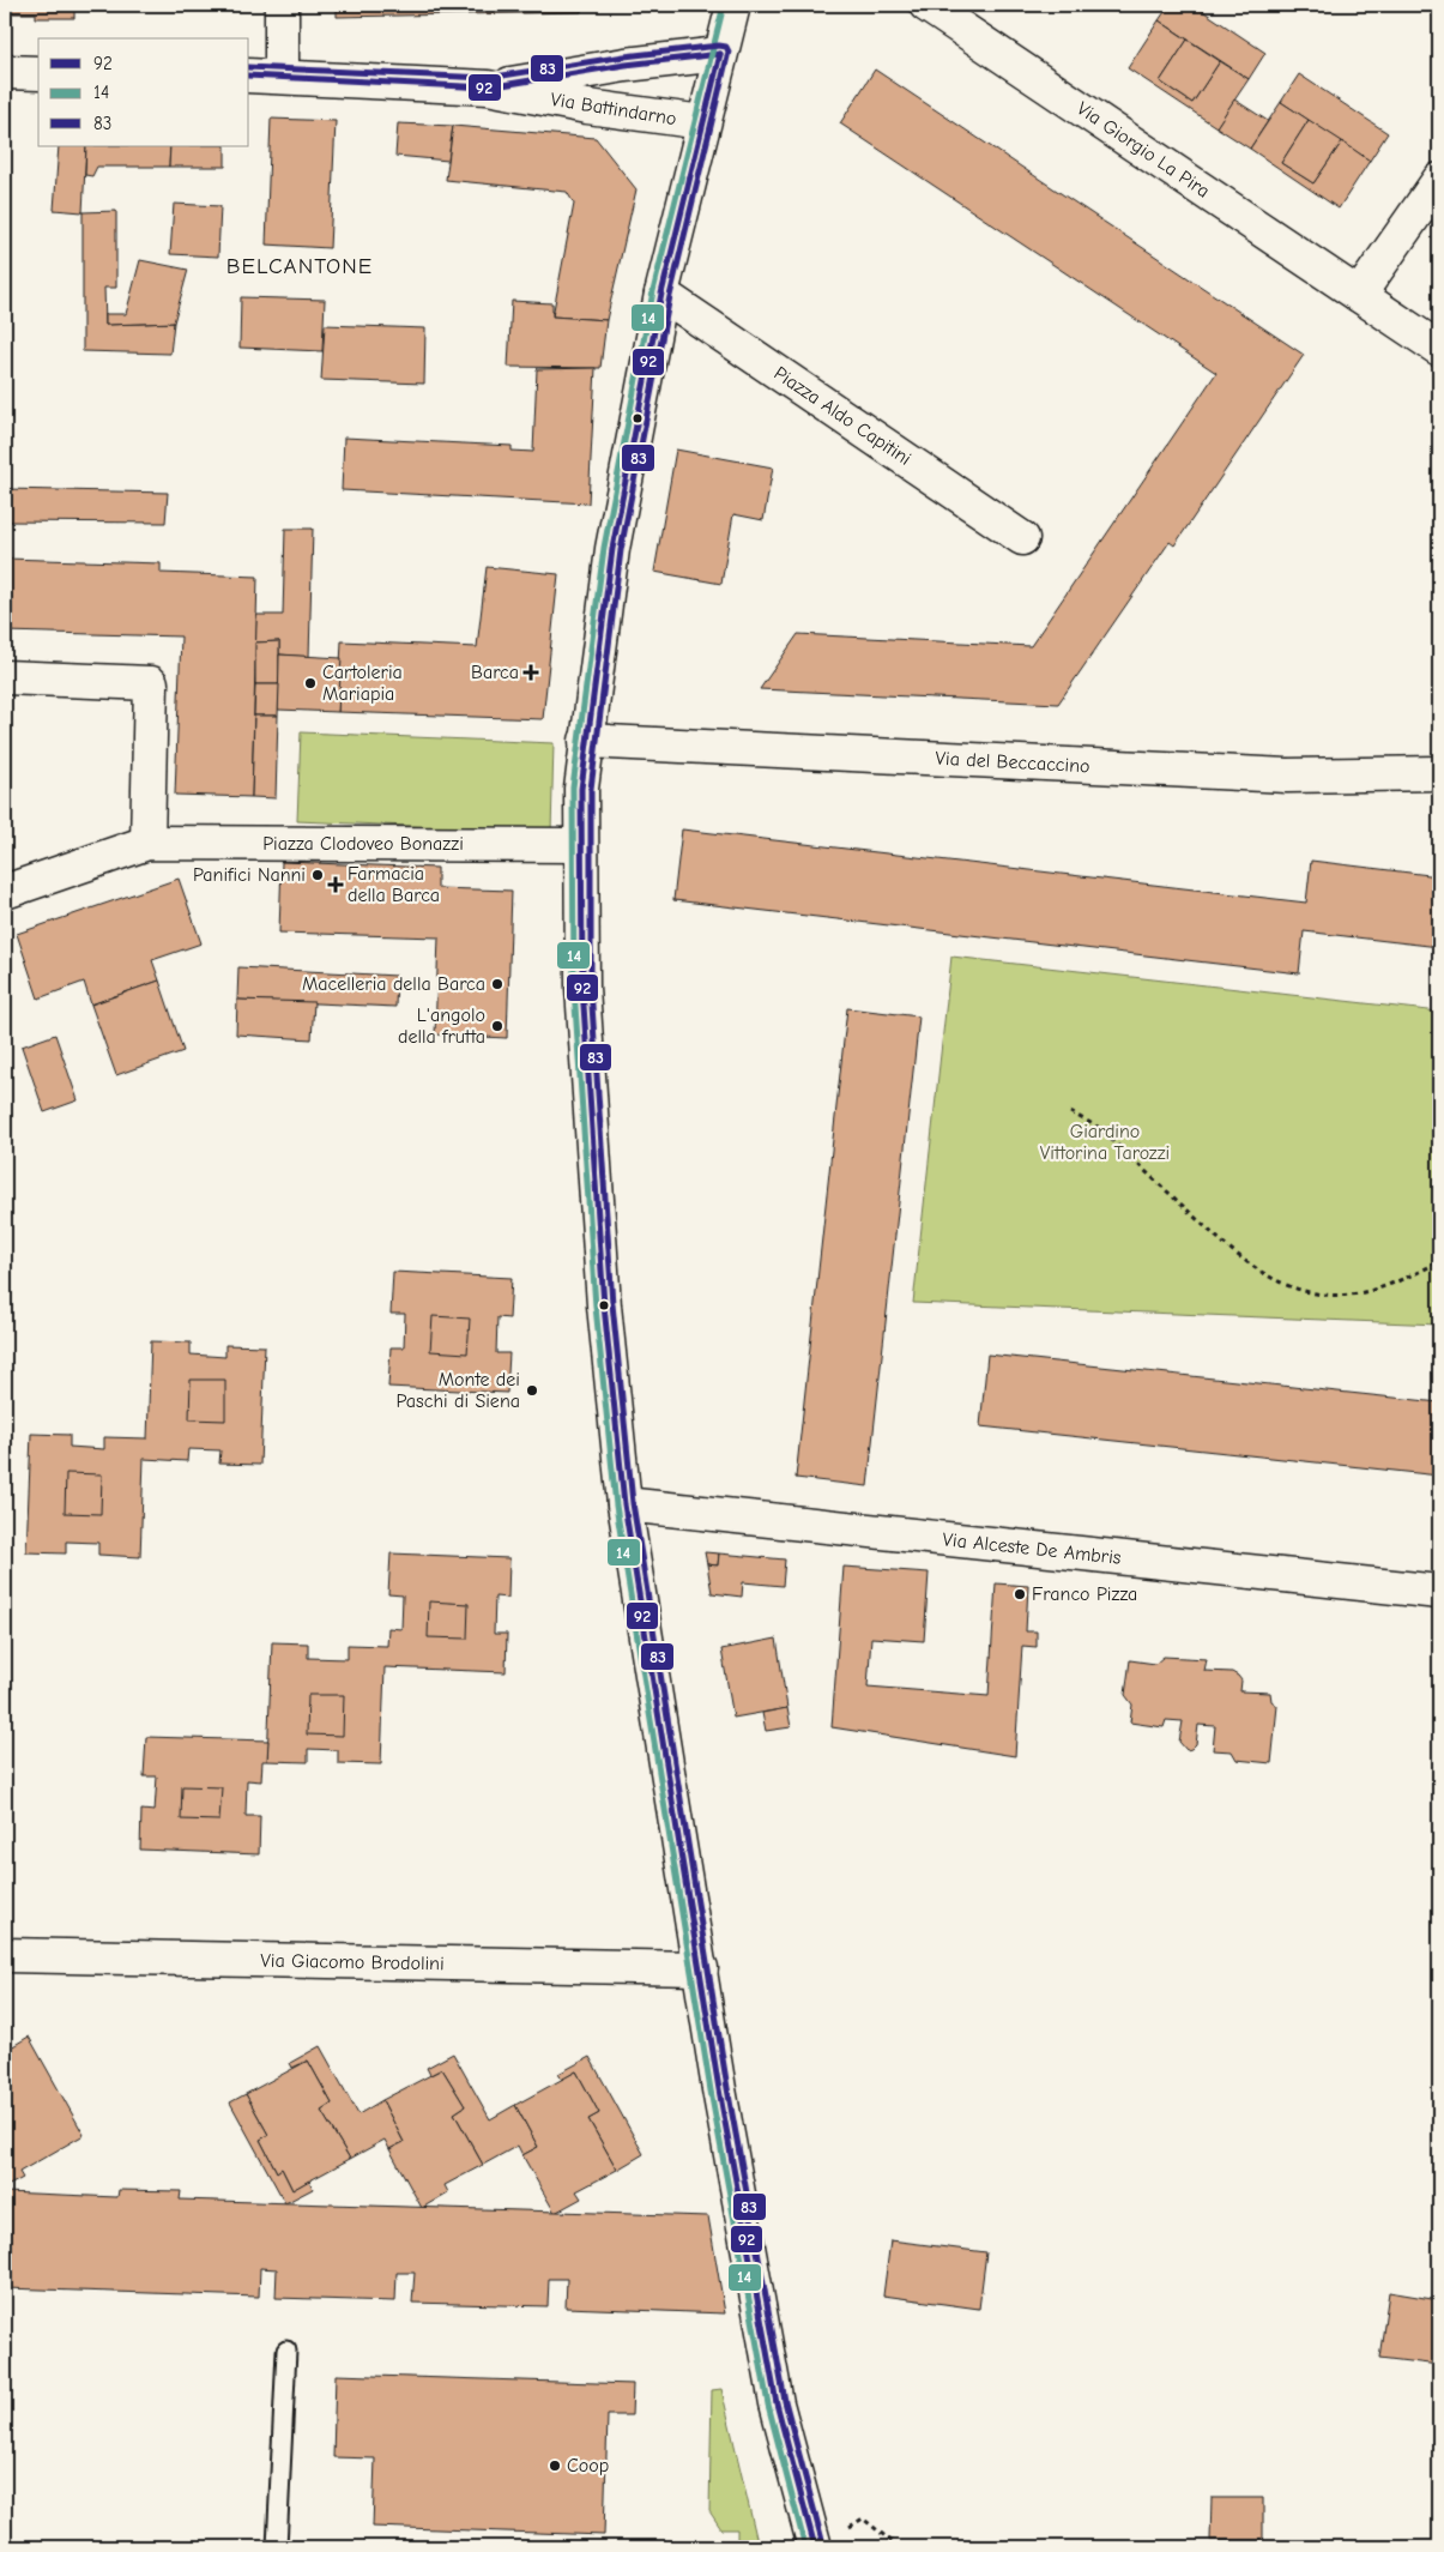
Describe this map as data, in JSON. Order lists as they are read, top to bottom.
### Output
{
  "streets": {
    "street": [
      "Via Battindarno",
      "Via Giorgio La Pira",
      "Piazza Aldo Capitini",
      "Via del Beccaccino",
      "Piazza Clodoveo Bonazzi",
      "Via Alceste De Ambris",
      "Via Giacomo Brodolini"
    ]
  },
  "districts": ["BELCANTONE"],
  "parks": ["Giardino Vittorina Tarozzi"],
  "places": {
    "health": ["Barca", "Farmacia della Barca"],
    "other": [
      "Cartoleria Mariapia",
      "Panifici Nanni",
      "Macelleria della Barca",
      "L'angolo della frutta",
      "Monte dei Paschi di Siena",
      "Franco Pizza",
      "Coop"
    ]
  },
  "lines": ["transit line 14", "transit line 83", "transit line 92"],
  "legend": ["92", "14", "83"]
}
